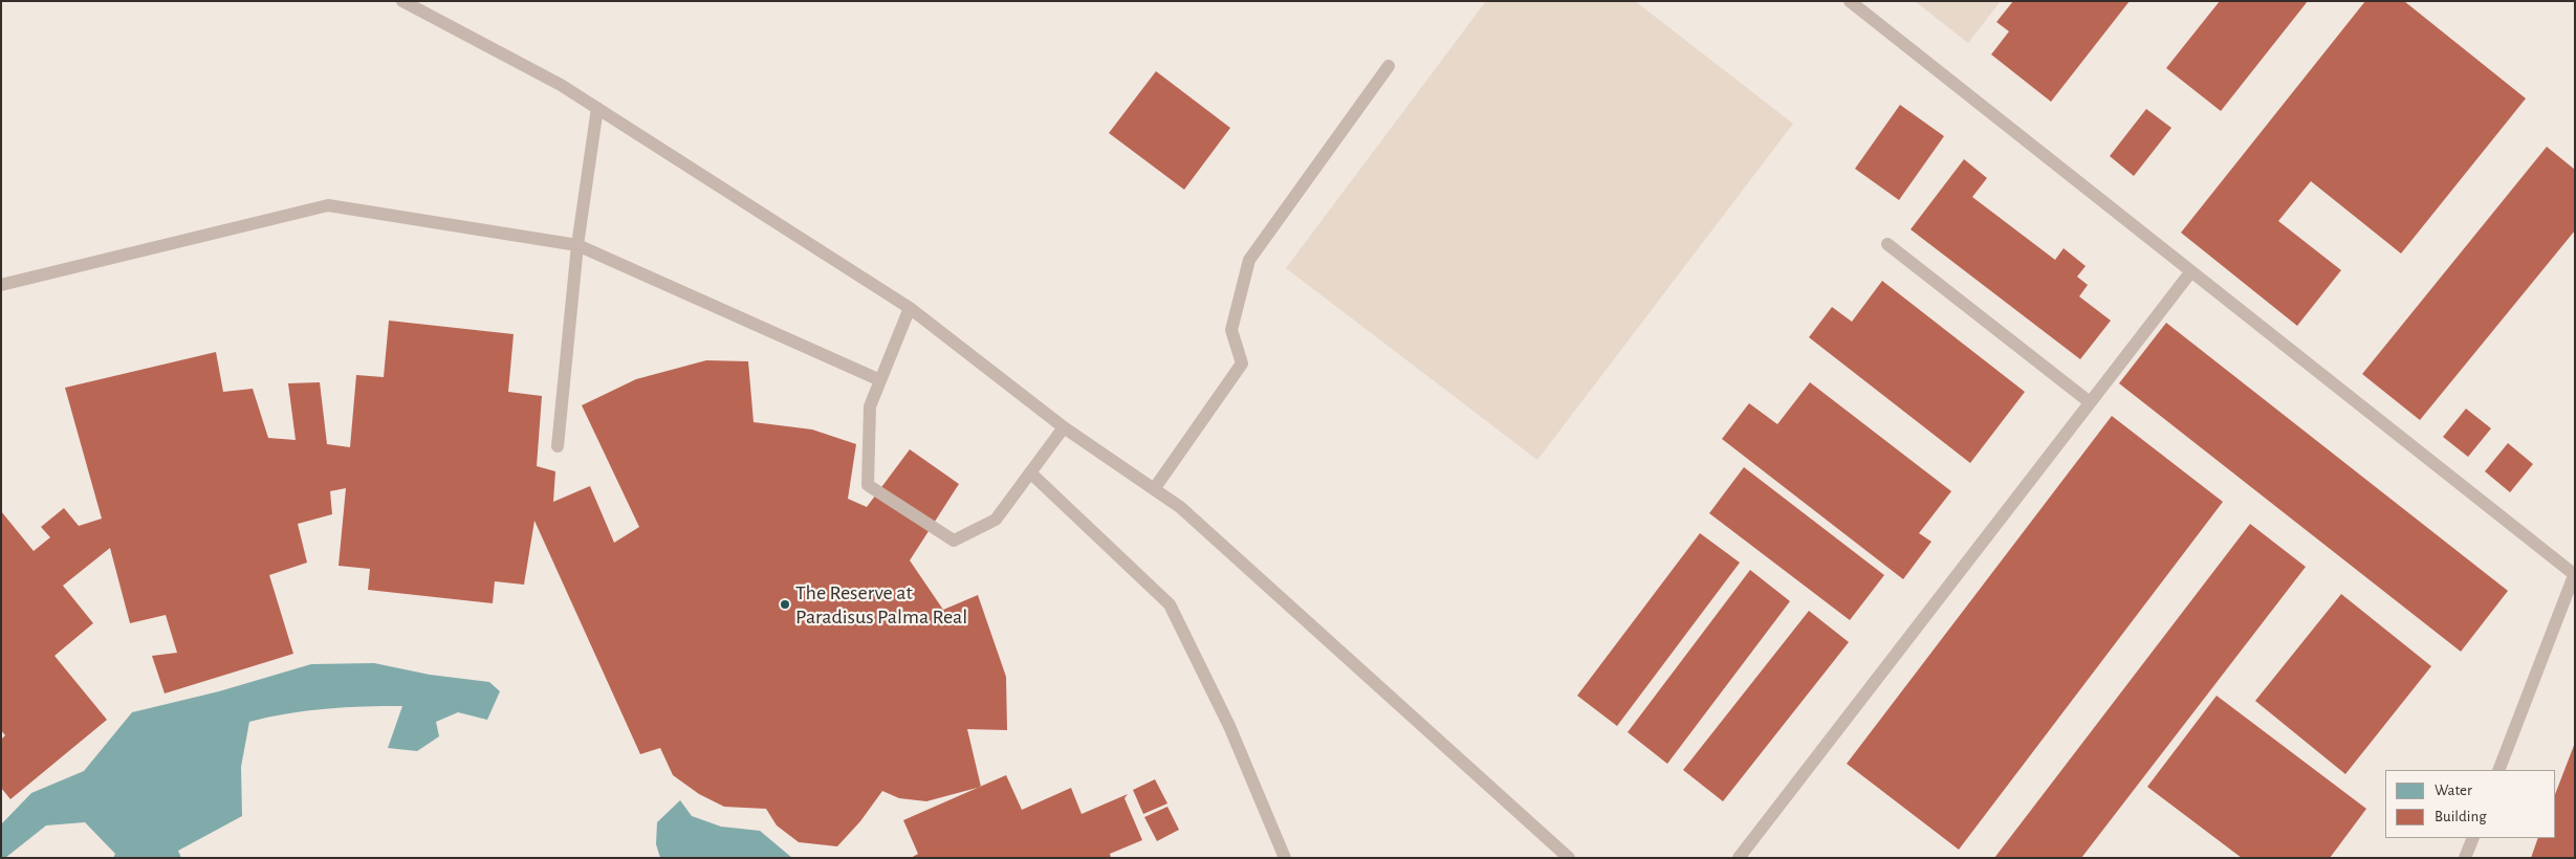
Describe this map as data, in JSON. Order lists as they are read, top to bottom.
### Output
{
  "places": ["The Reserve at Paradisus Palma Real"],
  "legend": ["Water", "Building"]
}
